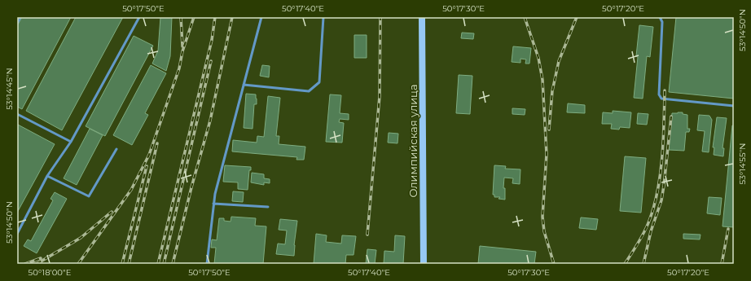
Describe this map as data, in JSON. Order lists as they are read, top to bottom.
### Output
{
  "streets": {
    "street": ["Олимпийская улица"]
  },
  "coordinates": [
    "50°17'50\"E",
    "50°17'40\"E",
    "50°17'30\"E",
    "50°17'20\"E",
    "53°14'50\"N",
    "53°14'45\"N",
    "53°14'55\"N",
    "50°18'00\"E"
  ]
}
